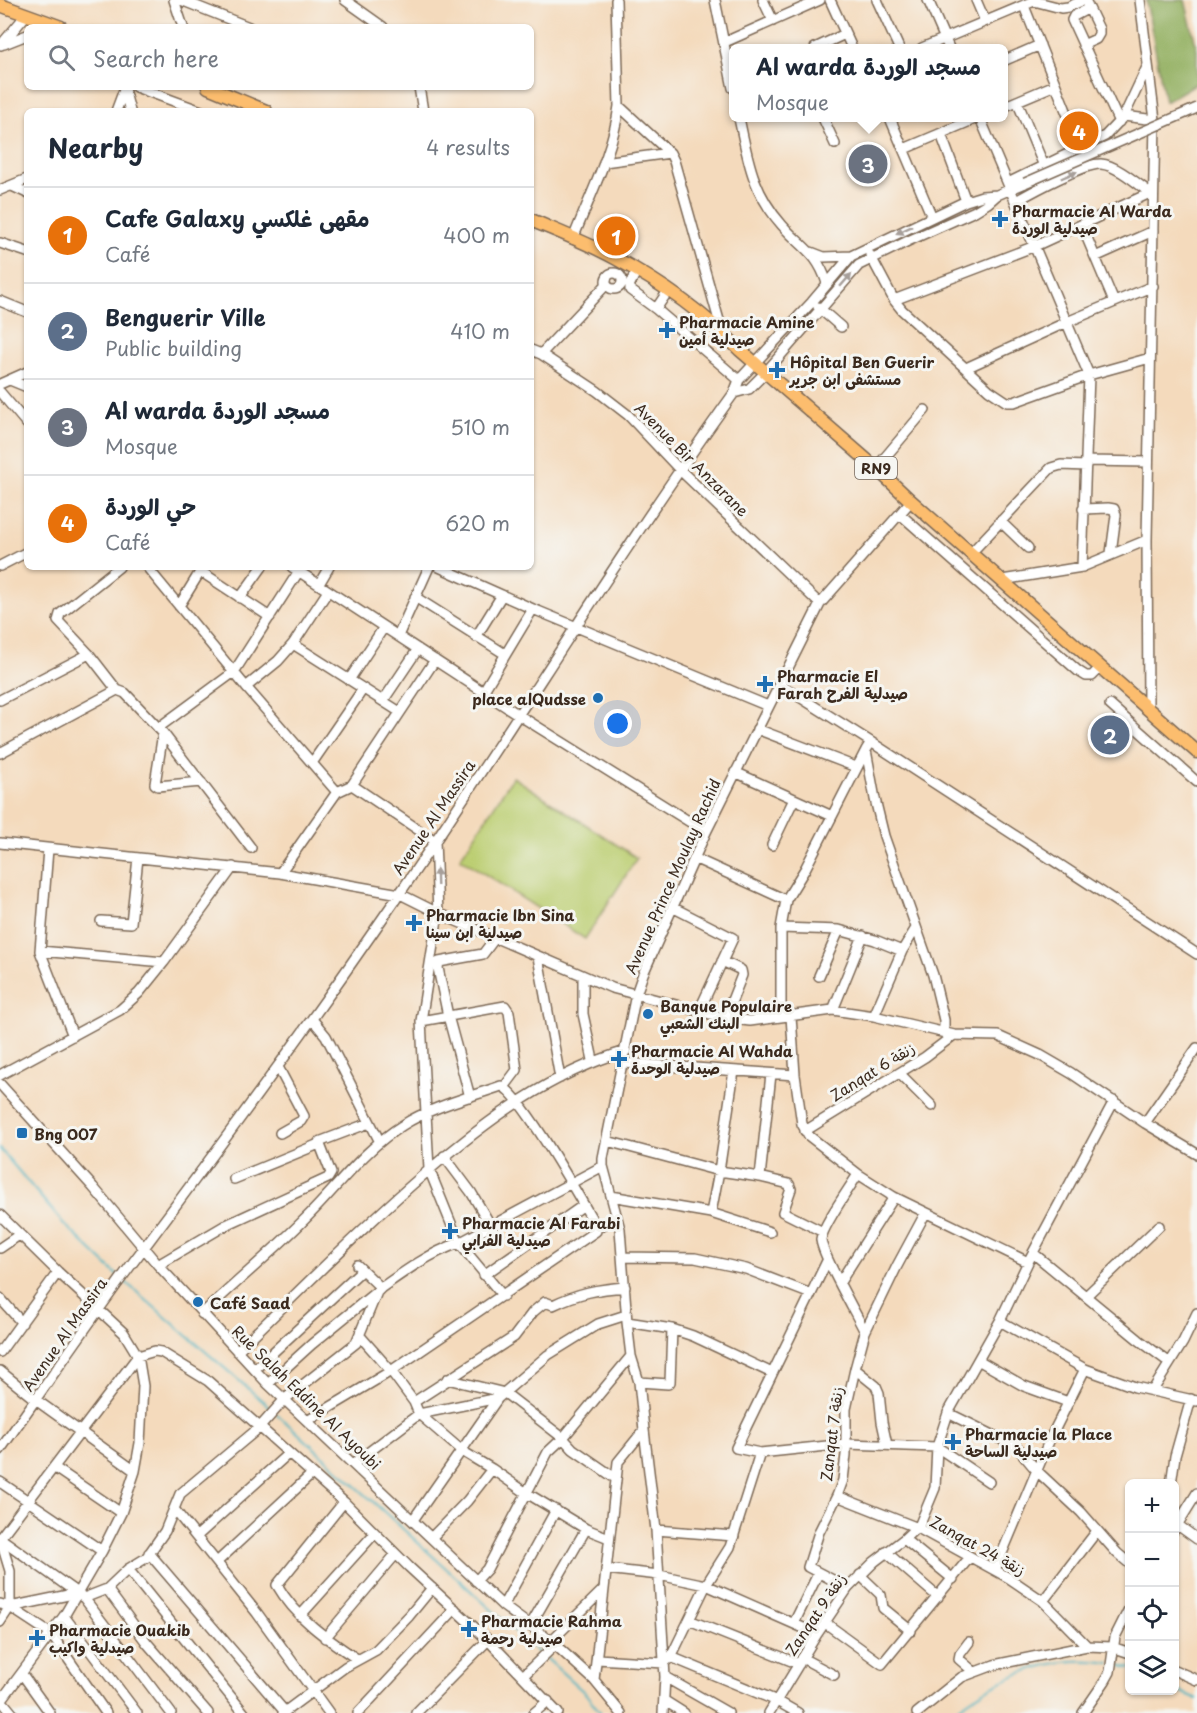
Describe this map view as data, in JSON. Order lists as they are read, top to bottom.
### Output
{
  "streets": {
    "main road": ["RN9"],
    "street": [
      "Avenue Bir Anzarane",
      "Avenue Al Massira",
      "Avenue Prince Moulay Rachid",
      "Zanqat 6 زنقة",
      "Rue Salah Eddine Al Ayoubi",
      "Zanqat 7 زنقة",
      "Zanqat 24 زنقة",
      "Zanqat 9 زنقة"
    ]
  },
  "crossings": [
    ["Avenue Bir Anzarane", "Avenue Al Massira"],
    ["Avenue Bir Anzarane", "Avenue Prince Moulay Rachid"],
    ["RN9", "Avenue Al Massira"],
    ["RN9", "Avenue Prince Moulay Rachid"],
    ["Avenue Al Massira", "Rue Salah Eddine Al Ayoubi"],
    ["Zanqat 7 زنقة", "Zanqat 24 زنقة"],
    ["Zanqat 24 زنقة", "Zanqat 9 زنقة"]
  ],
  "places": {
    "health": [
      "Pharmacie Al Warda صيدلية الوردة",
      "Pharmacie Amine صيدلية أمين",
      "Hôpital Ben Guerir مستشفى ابن جرير",
      "Pharmacie El Farah صيدلية الفرح",
      "Pharmacie Ibn Sina صيدلية ابن سينا",
      "Pharmacie Al Wahda صيدلية الوحدة",
      "Pharmacie Al Farabi صيدلية الفرابي",
      "Pharmacie la Place صيدلية الساحة",
      "Pharmacie Rahma صيدلية رحمة",
      "Pharmacie Ouakib صيدلية واكيب"
    ],
    "other": ["place alQudsse", "Banque Populaire البنك الشعبي", "Café Saad"],
    "transit": ["Bng 007"]
  },
  "page": {
    "search": "Search here",
    "popup": ["Al warda مسجد الوردة", "Mosque"],
    "heading": ["Nearby", "4 results"],
    "pins": [
      "4",
      "3",
      "1",
      "2"
    ],
    "list": [
      {
        "mark": "1",
        "name": "Cafe Galaxy مقهى غلكسي",
        "note": "Café",
        "value": "400 m"
      },
      {
        "mark": "2",
        "name": "Benguerir Ville",
        "note": "Public building",
        "value": "410 m"
      },
      {
        "mark": "3",
        "name": "Al warda مسجد الوردة",
        "note": "Mosque",
        "value": "510 m"
      },
      {
        "mark": "4",
        "name": "حي الوردة",
        "note": "Café",
        "value": "620 m"
      }
    ],
    "map_buttons": ["+", "−"]
  }
}
